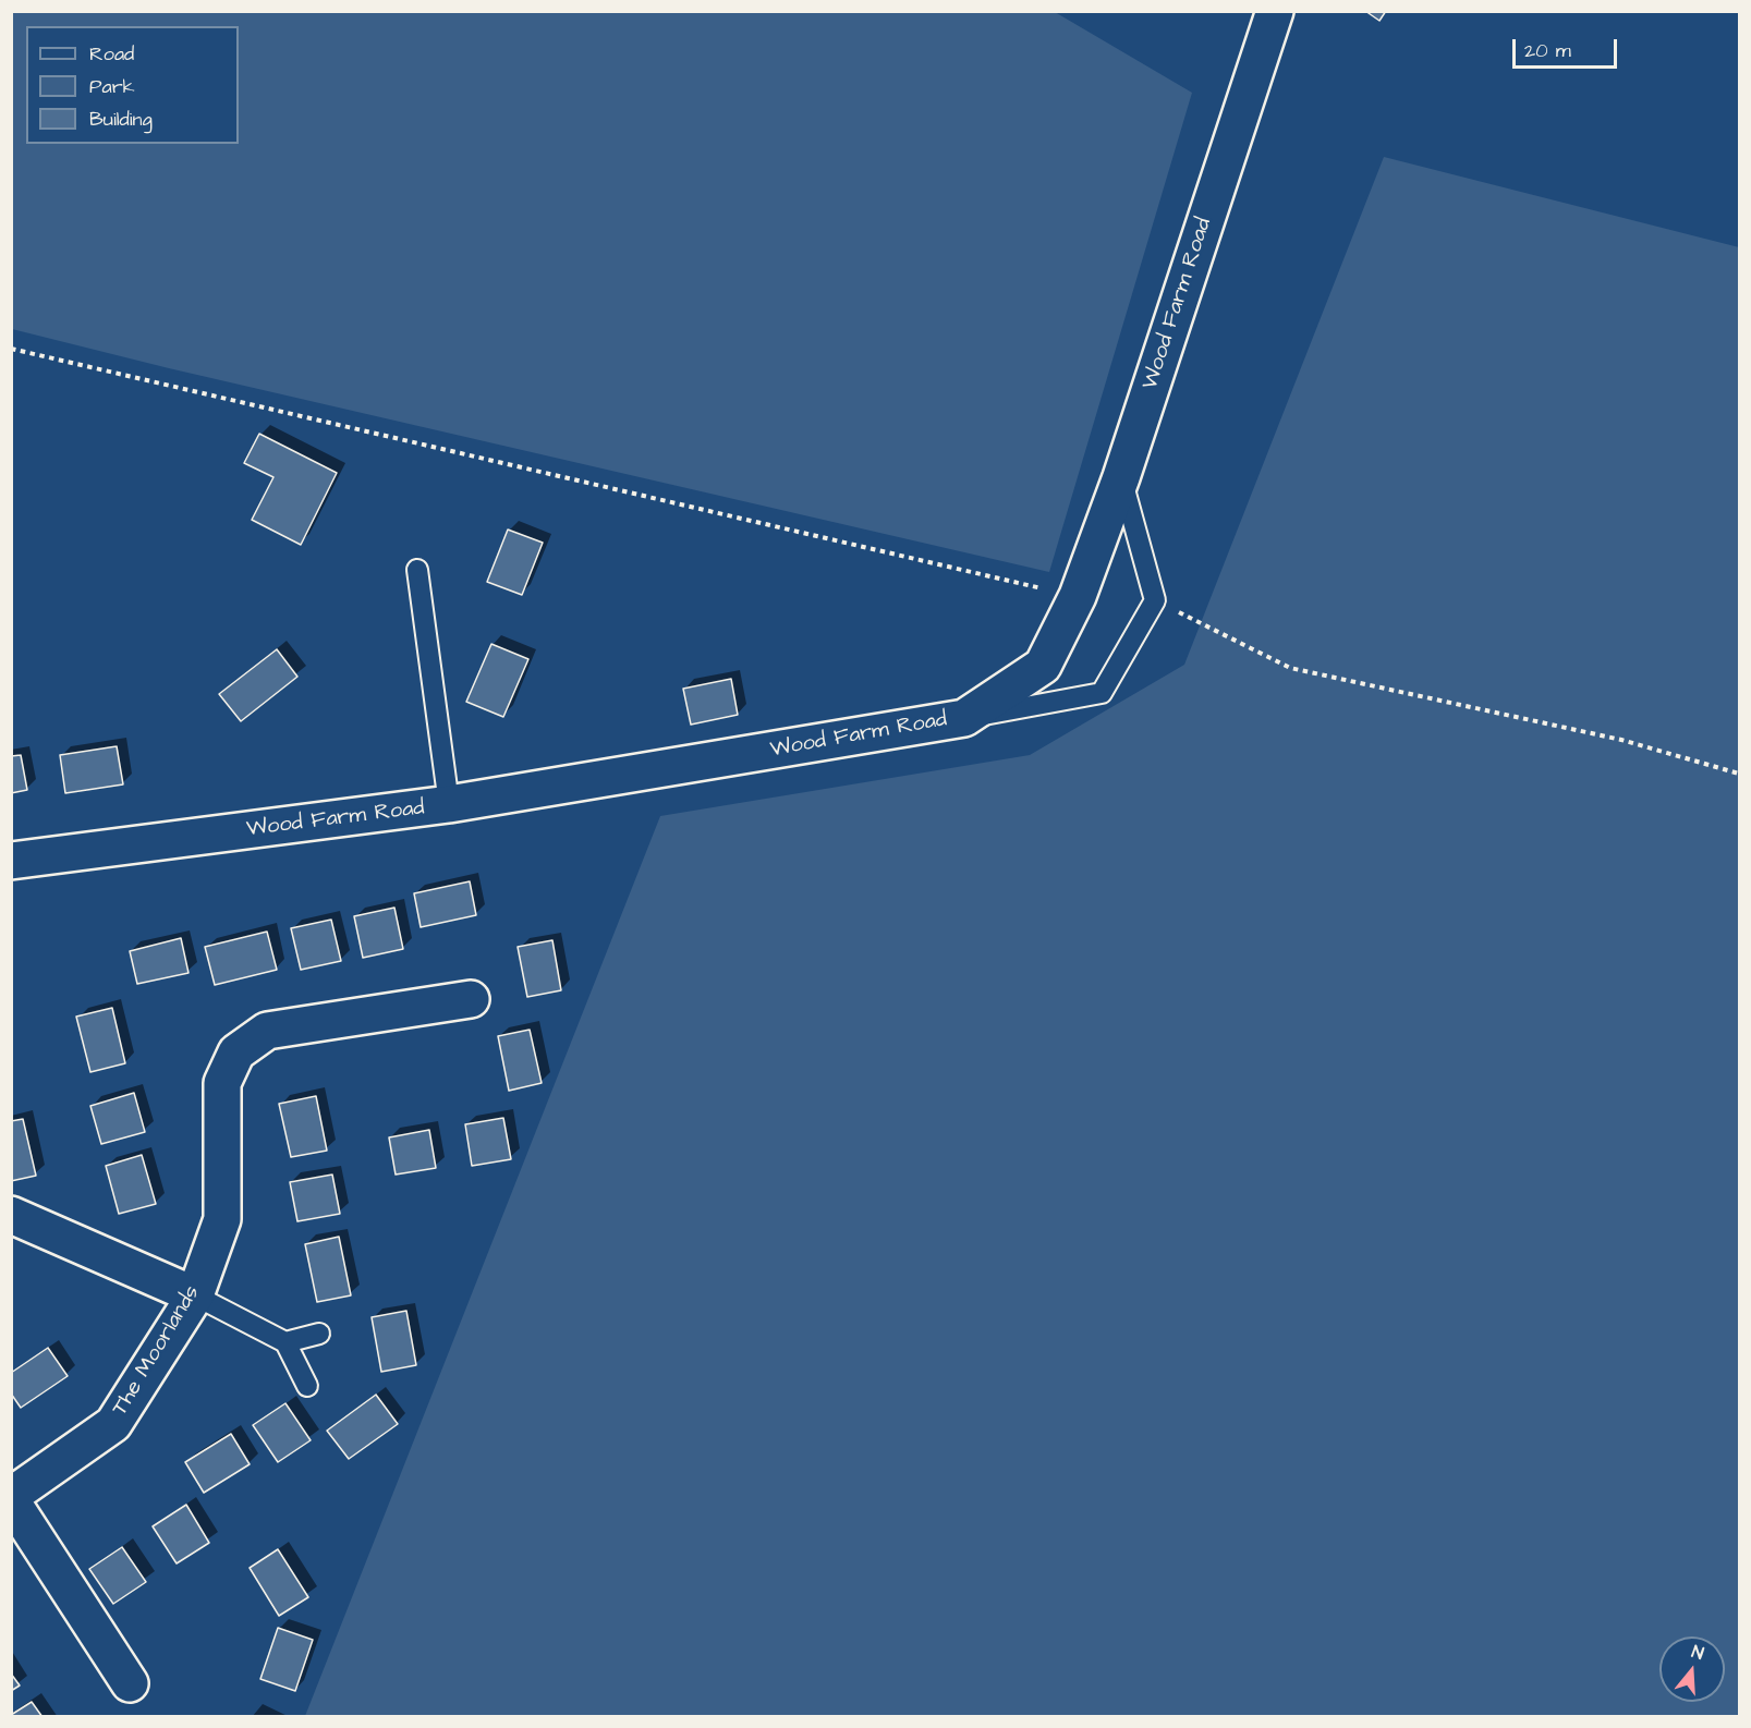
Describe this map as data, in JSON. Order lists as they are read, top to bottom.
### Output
{
  "streets": {
    "street": ["Wood Farm Road", "The Moorlands"]
  },
  "legend": ["Road", "Park", "Building"],
  "scale_bar": "20 m",
  "north": "top"
}
